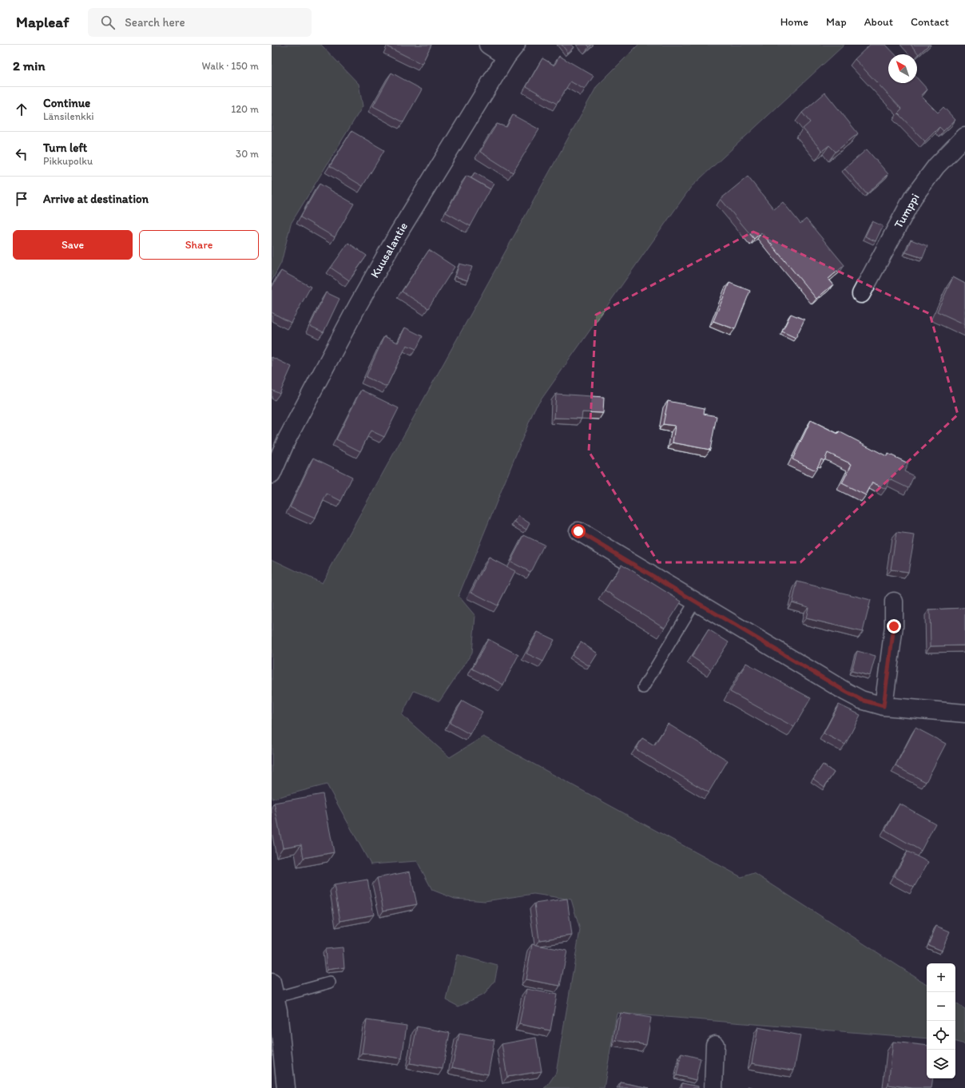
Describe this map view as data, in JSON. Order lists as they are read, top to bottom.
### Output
{
  "streets": {
    "street": ["Tumppi", "Kuusalantie"]
  },
  "north": "top left",
  "page": {
    "header": "Mapleaf",
    "search": "Search here",
    "nav": [
      "Home",
      "Map",
      "About",
      "Contact"
    ],
    "heading": ["2 min", "Walk · 150 m"],
    "list": [
      ["Continue", "Länsilenkki", "120 m"],
      ["Turn left", "Pikkupolku", "30 m"],
      "Arrive at destination"
    ],
    "buttons": ["Save", "Share"],
    "map_buttons": ["+", "−"]
  }
}
